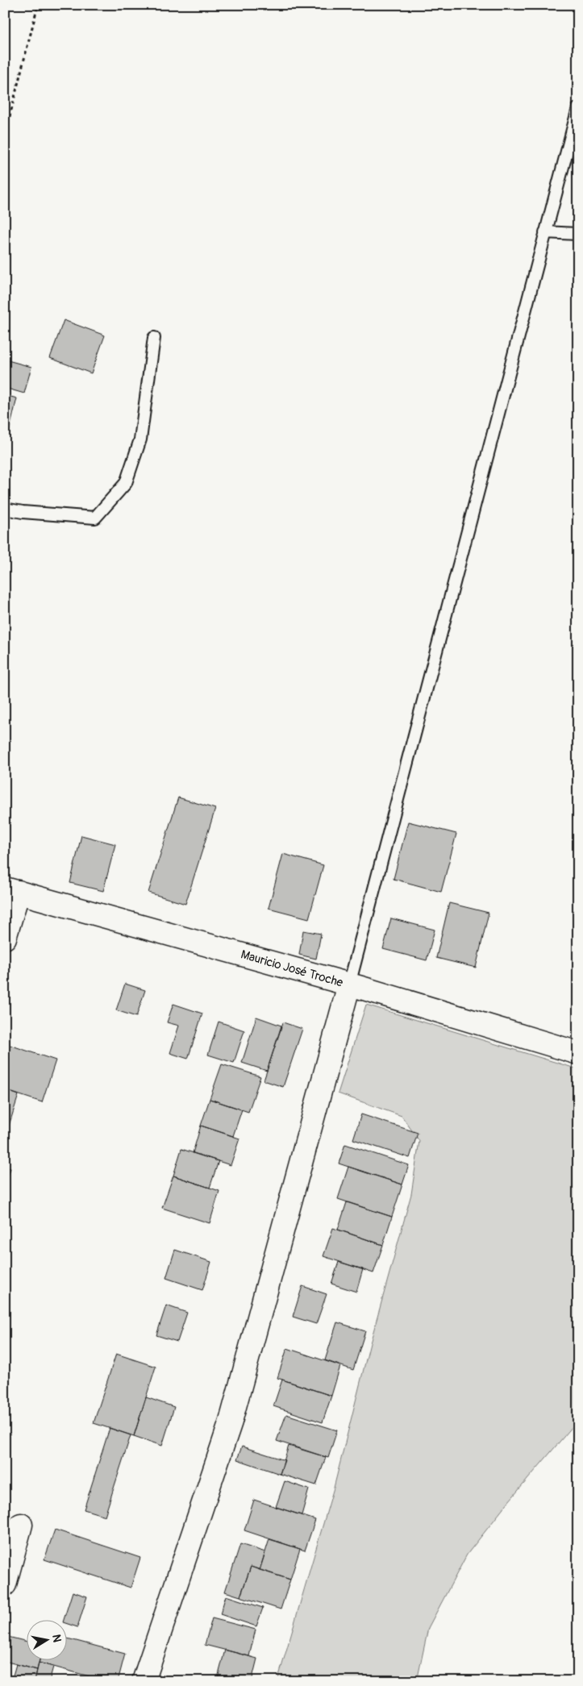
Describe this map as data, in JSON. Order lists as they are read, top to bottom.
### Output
{
  "streets": {
    "street": ["Mauricio José Troche"]
  },
  "north": "right"
}
